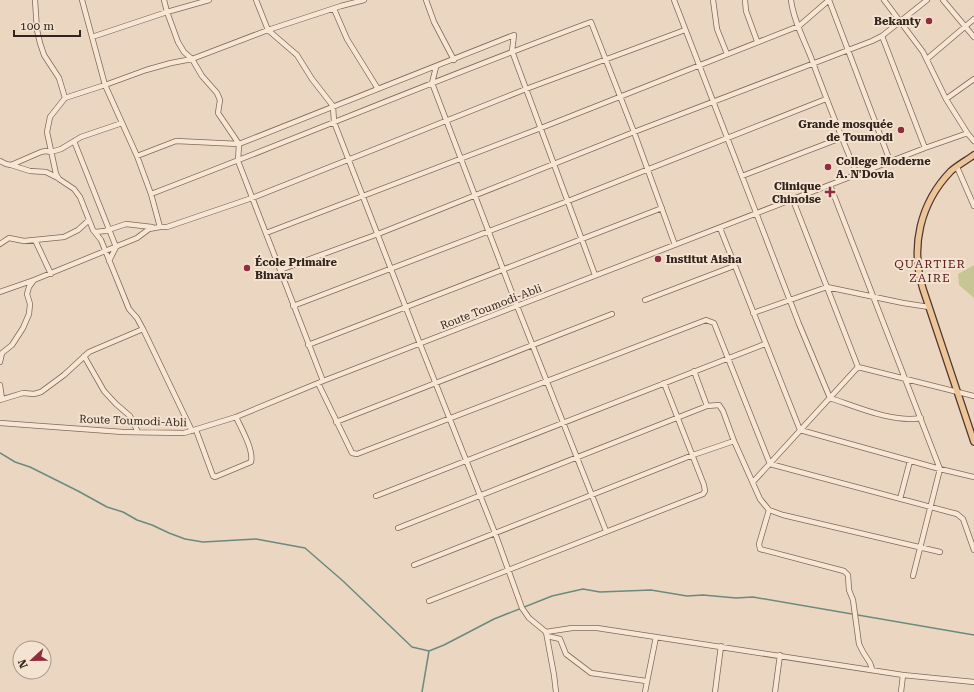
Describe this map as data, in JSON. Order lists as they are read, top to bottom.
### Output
{
  "streets": {
    "street": ["Route Toumodi-Abli"]
  },
  "districts": ["QUARTIER ZAIRE"],
  "places": {
    "other": [
      "Bekanty",
      "Grande mosquée de Toumodi",
      "College Moderne A. N'Dovia",
      "Institut Aisha",
      "École Primaire Binava"
    ],
    "health": ["Clinique Chinoise"]
  },
  "scale_bar": "100 m",
  "north": "left"
}
